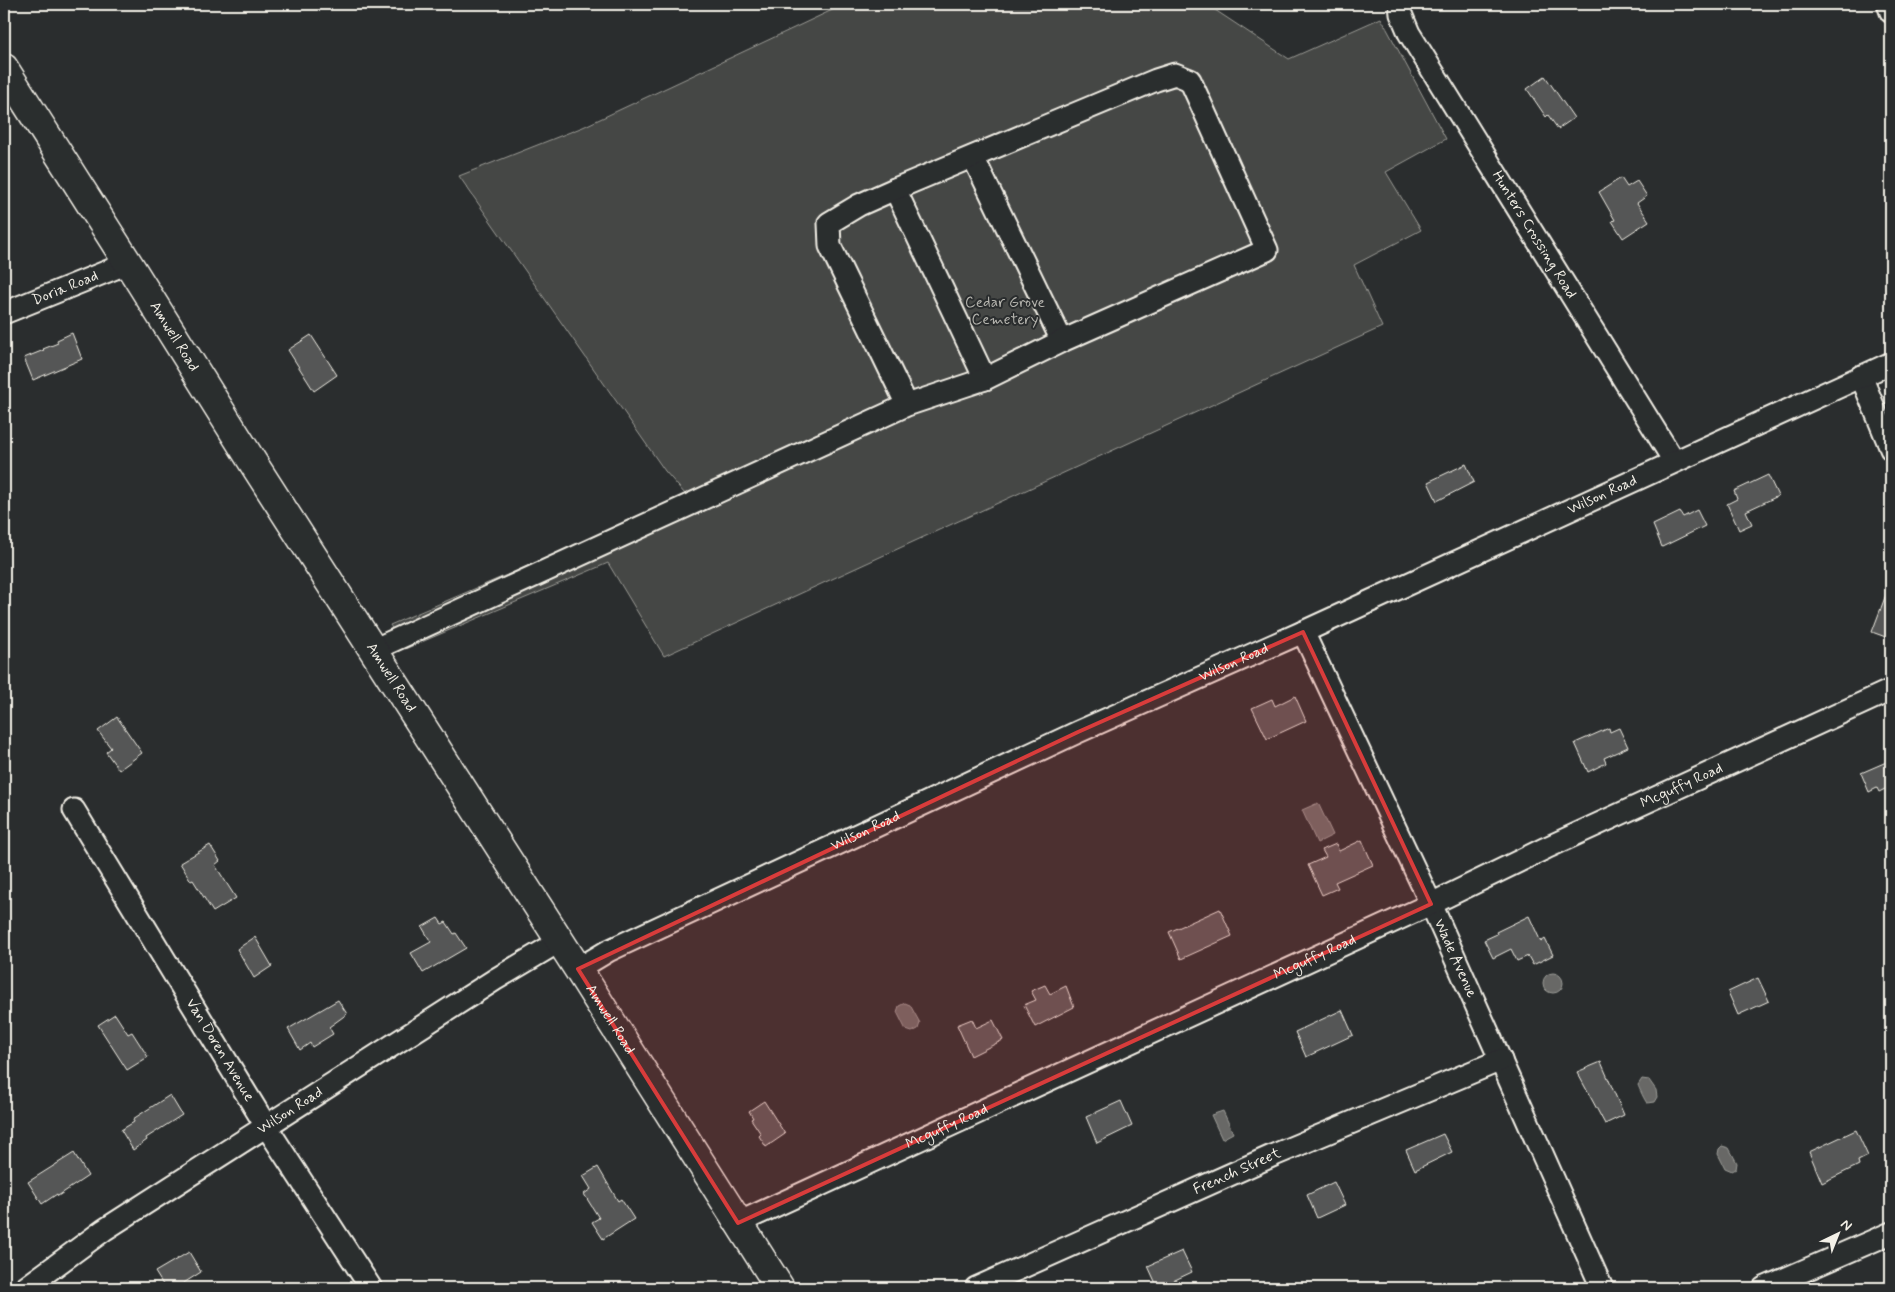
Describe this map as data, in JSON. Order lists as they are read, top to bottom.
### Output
{
  "streets": {
    "main road": ["Amwell Road"],
    "street": [
      "Hunters Crossing Road",
      "Doria Road",
      "Wilson Road",
      "Mcguffy Road",
      "Wade Avenue",
      "Van Doren Avenue",
      "French Street"
    ]
  },
  "crossings": [
    ["Hunters Crossing Road", "Wilson Road"],
    ["Doria Road", "Amwell Road"],
    ["Amwell Road", "Wilson Road"],
    ["Amwell Road", "Mcguffy Road"],
    ["Wilson Road", "Wade Avenue"],
    ["Wilson Road", "Van Doren Avenue"],
    ["Mcguffy Road", "Wade Avenue"],
    ["Wade Avenue", "French Street"]
  ],
  "parks": ["Cedar Grove Cemetery"],
  "north": "top right"
}
